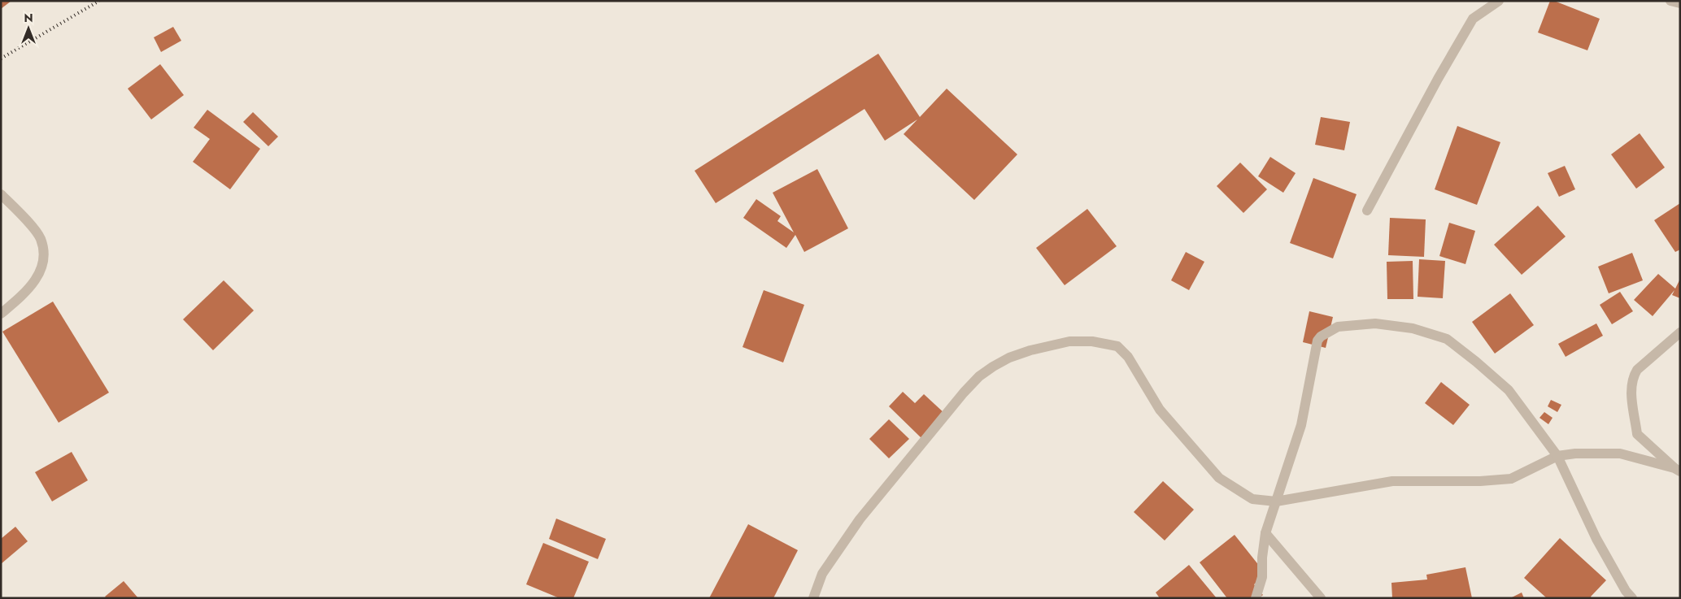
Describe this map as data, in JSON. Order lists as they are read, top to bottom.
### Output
{
  "north": "top"
}
